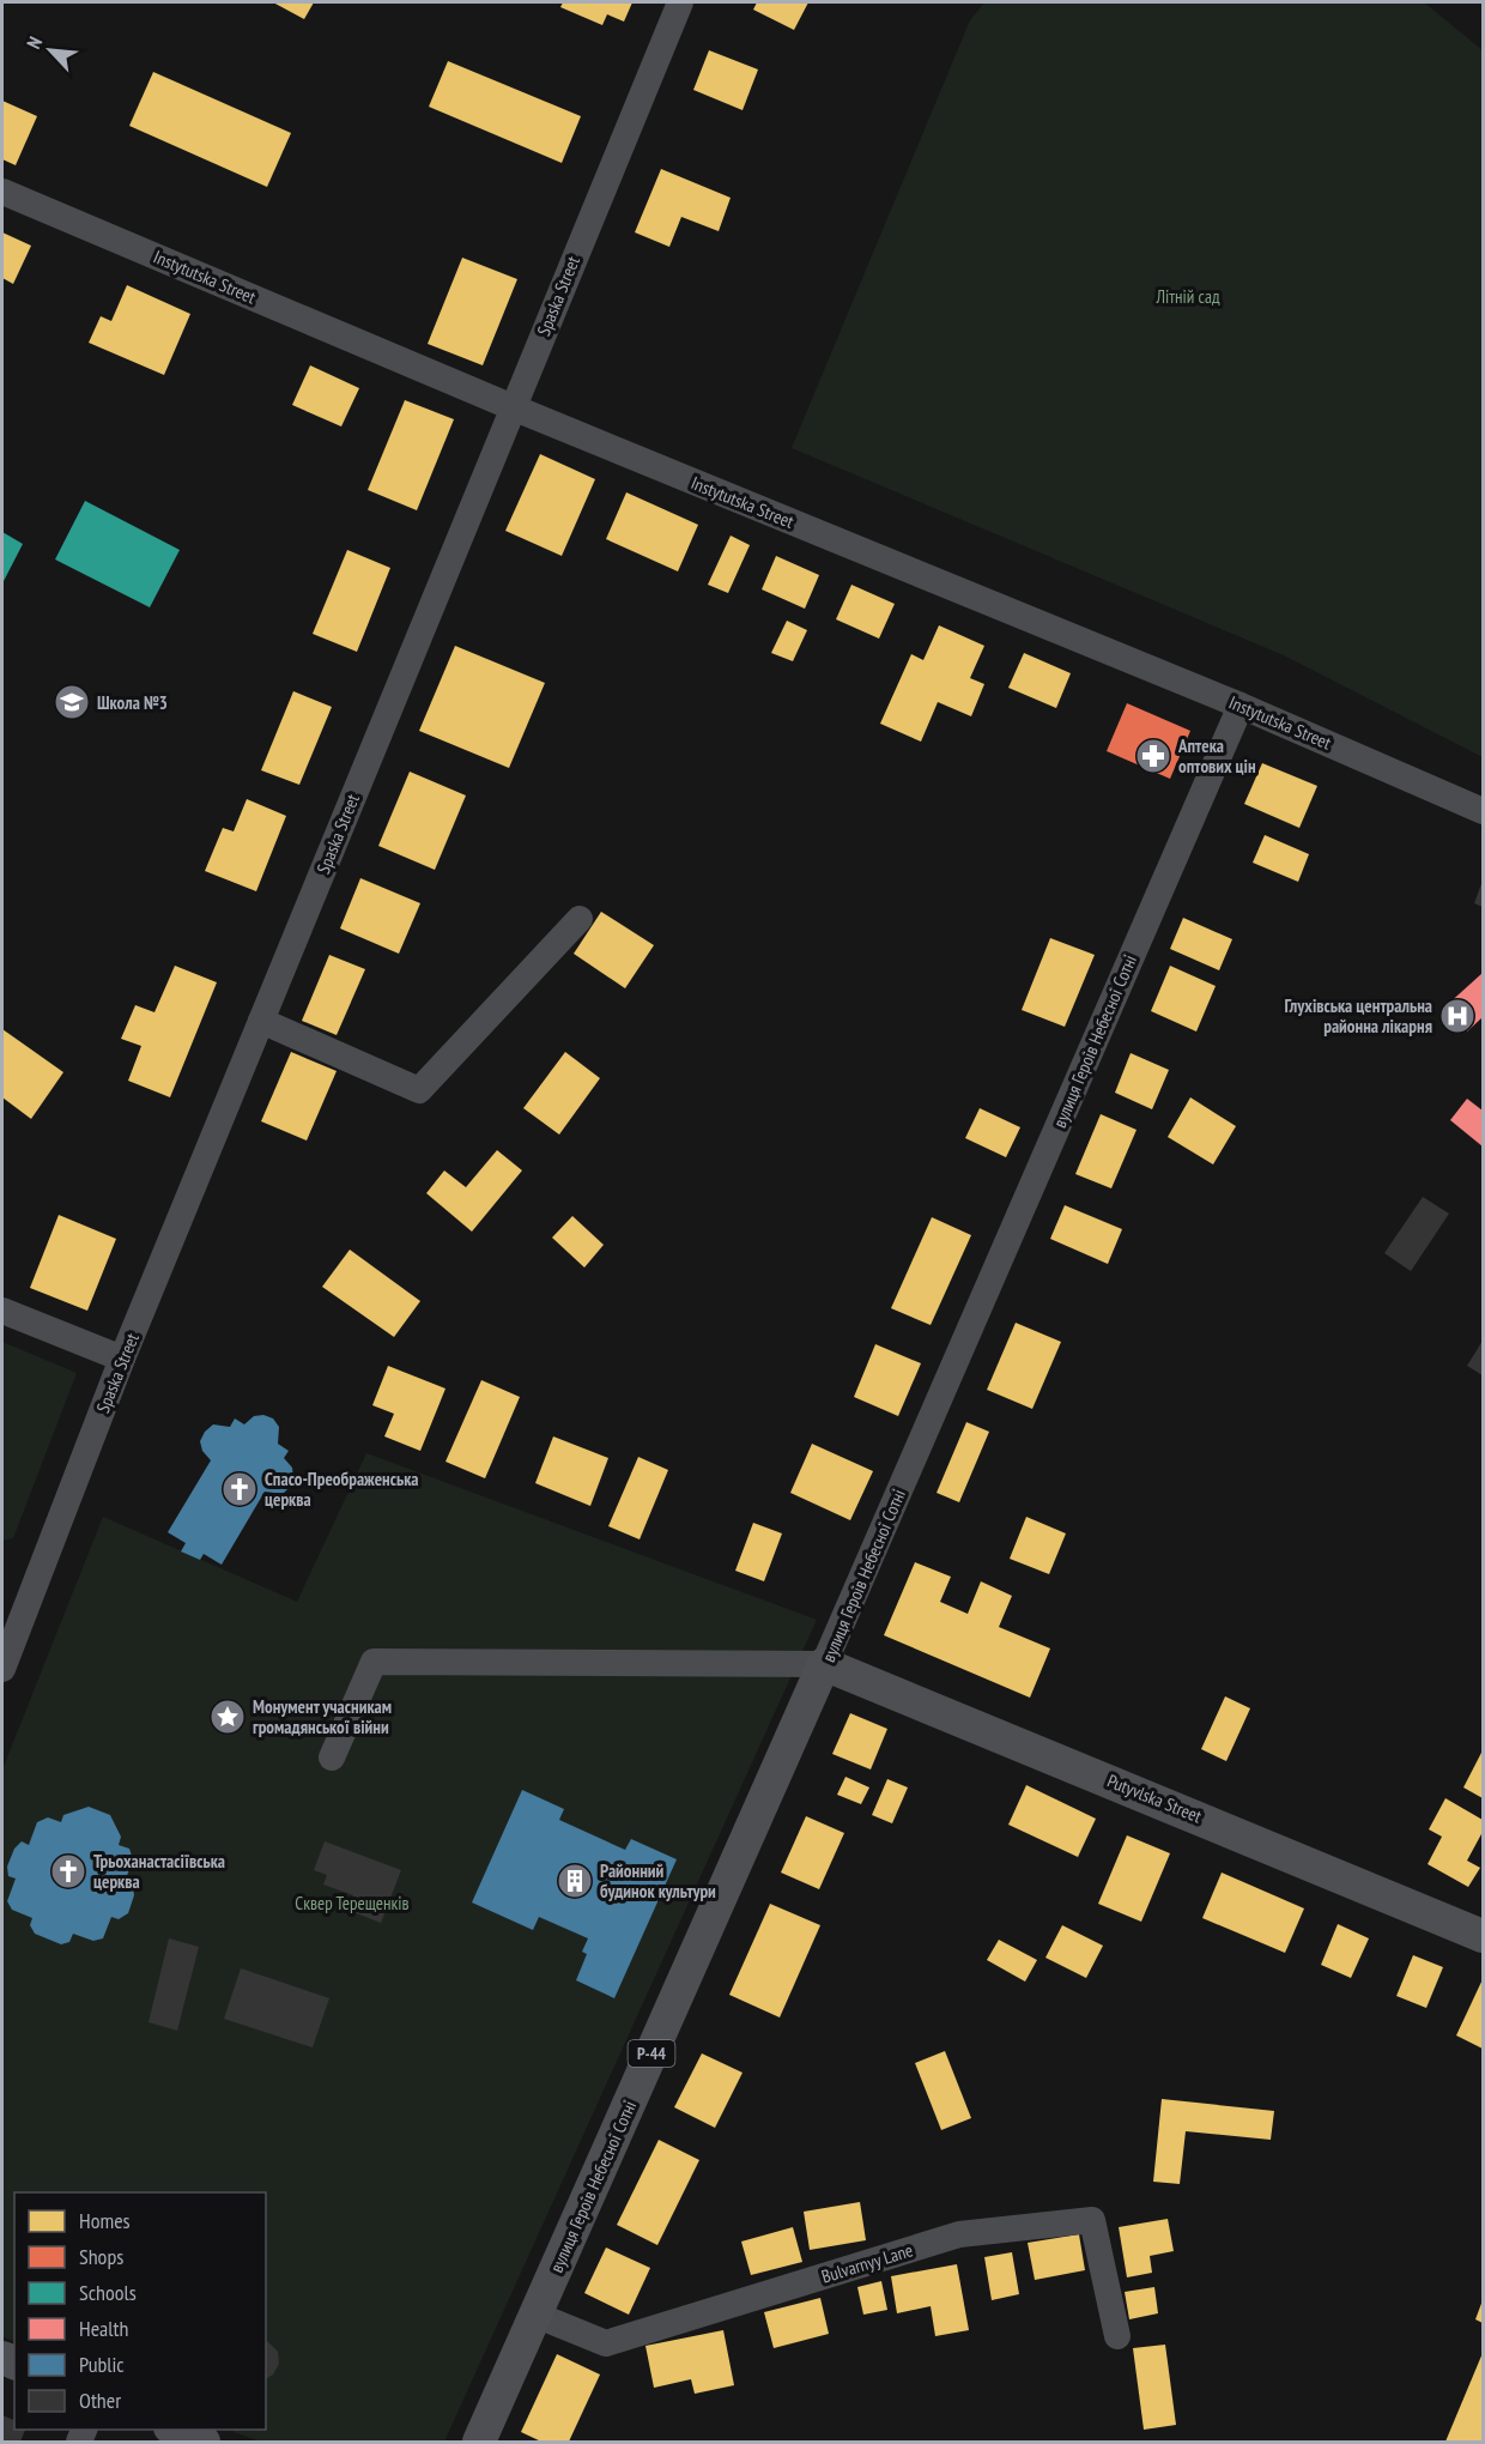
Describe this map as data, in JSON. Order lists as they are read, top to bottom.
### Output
{
  "streets": {
    "main road": ["вулиця Героїв Небесної Сотні", "Putyvlska Street", "Р-44"],
    "street": ["Instytutska Street", "Spaska Street", "Bulvarnyy Lane"]
  },
  "crossings": [
    ["Instytutska Street", "Spaska Street"],
    ["Instytutska Street", "вулиця Героїв Небесної Сотні"],
    ["вулиця Героїв Небесної Сотні", "Putyvlska Street"],
    ["вулиця Героїв Небесної Сотні", "Bulvarnyy Lane"]
  ],
  "parks": ["Літній сад", "Сквер Терещенків"],
  "places": {
    "school or university": ["Школа №3"],
    "pharmacy": ["Аптека оптових цін"],
    "hospital": ["Глухівська центральна районна лікарня"],
    "church": ["Спасо-Преображенська церква", "Трьоханастасіївська церква"],
    "place": ["Монумент учасникам громадянської війни"],
    "building": ["Районний будинок культури"]
  },
  "legend": [
    "Homes",
    "Shops",
    "Schools",
    "Health",
    "Public",
    "Other"
  ],
  "north": "top left"
}
